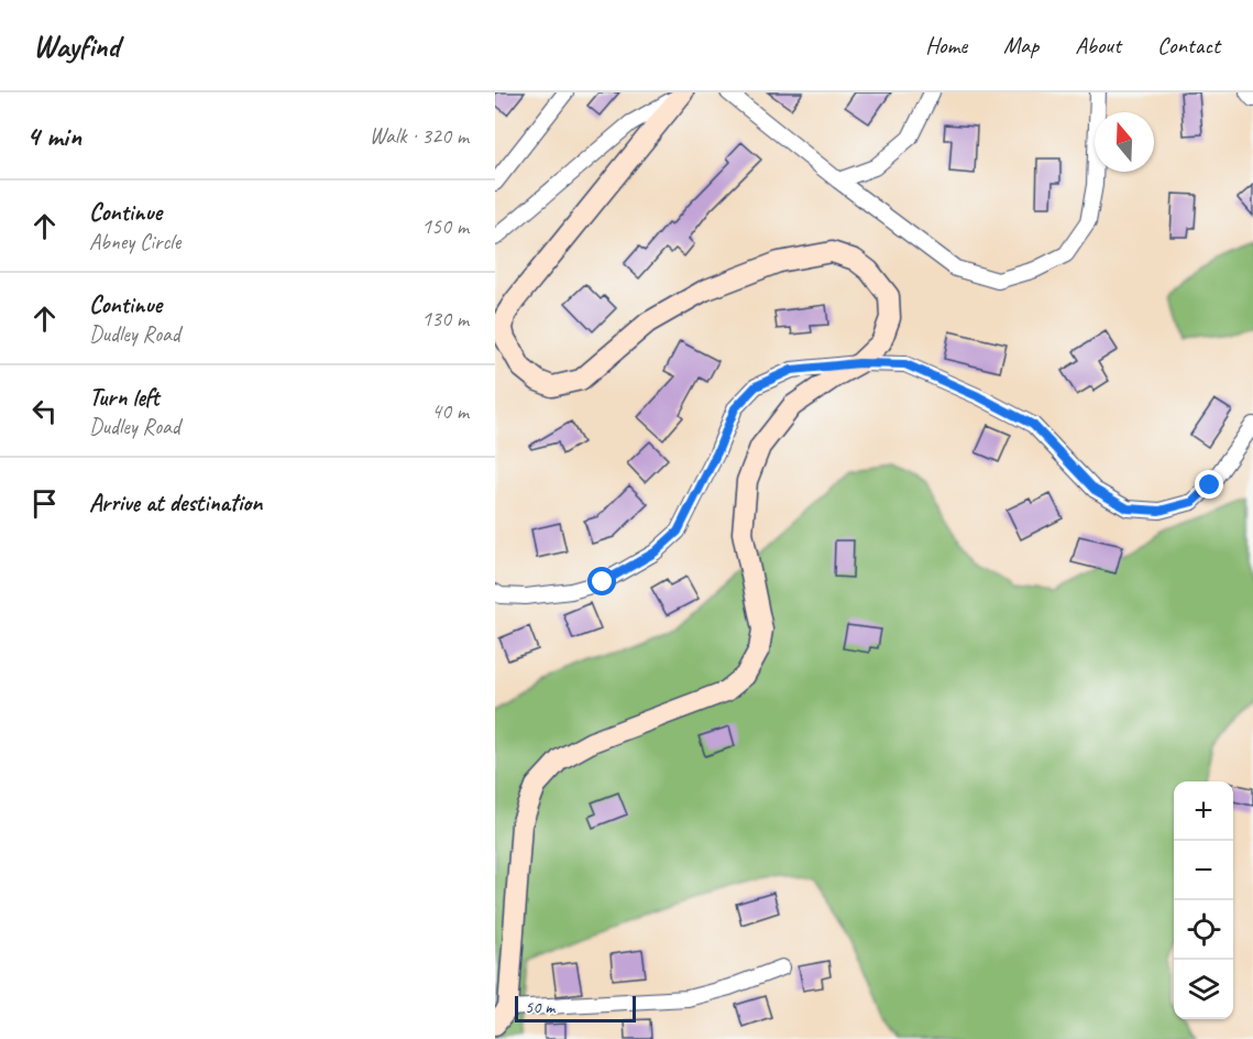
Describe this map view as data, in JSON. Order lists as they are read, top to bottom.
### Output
{
  "scale_bar": "50 m",
  "north": "top",
  "page": {
    "header": "Wayfind",
    "nav": [
      "Home",
      "Map",
      "About",
      "Contact"
    ],
    "heading": ["4 min", "Walk · 320 m"],
    "list": [
      ["Continue", "Abney Circle", "150 m"],
      ["Continue", "Dudley Road", "130 m"],
      ["Turn left", "Dudley Road", "40 m"],
      "Arrive at destination"
    ],
    "map_buttons": ["+", "−"],
    "scale": "50 m"
  }
}
